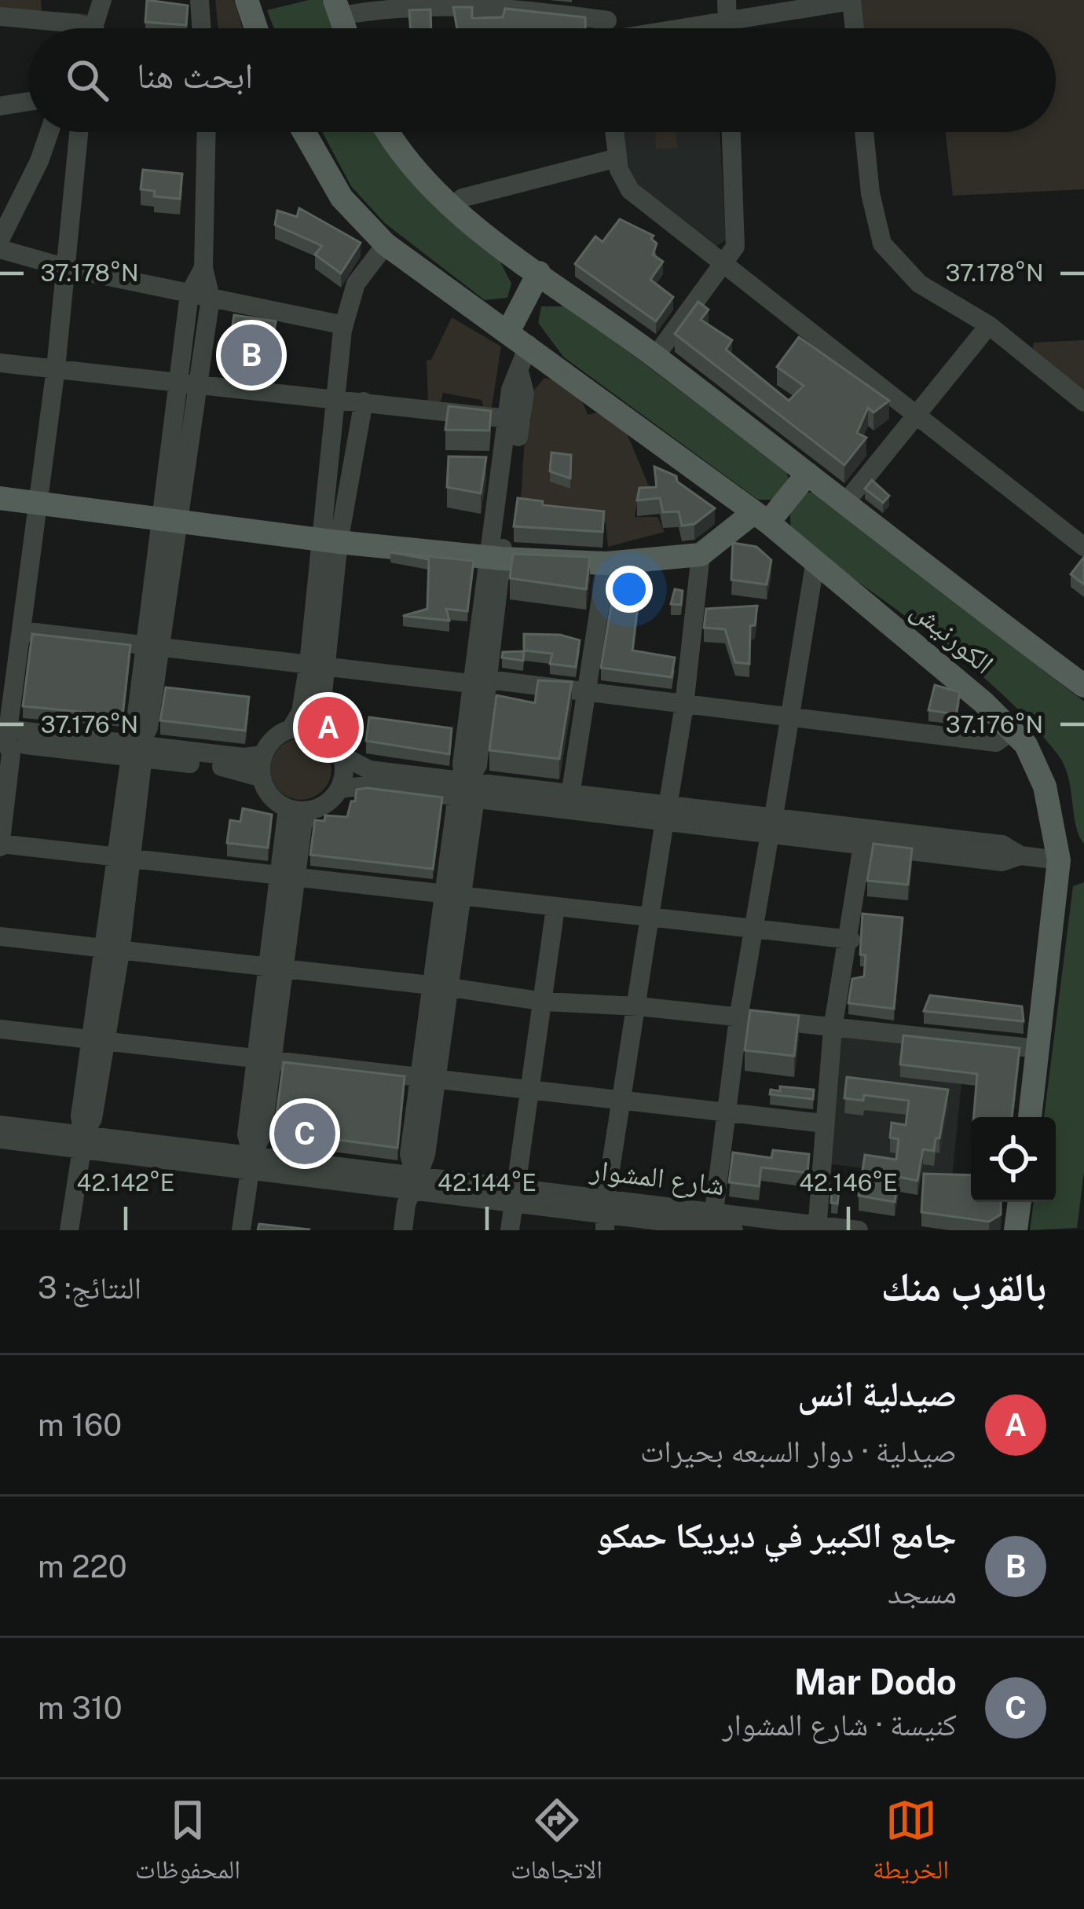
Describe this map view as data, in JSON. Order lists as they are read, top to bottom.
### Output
{
  "streets": {
    "main road": ["الكورنيش"],
    "street": ["شارع المشوار"]
  },
  "page": {
    "search": "ابحث هنا",
    "pins": ["B", "A", "C"],
    "heading": ["بالقرب منك", "النتائج: 3"],
    "list": [
      {
        "mark": "A",
        "name": "صيدلية انس",
        "note": "صيدلية · دوار السبعه بحيرات",
        "value": "160 m"
      },
      {
        "mark": "B",
        "name": "جامع الكبير في ديريكا حمكو",
        "note": "مسجد",
        "value": "220 m"
      },
      {
        "mark": "C",
        "name": "Mar Dodo",
        "note": "كنيسة · شارع المشوار",
        "value": "310 m"
      }
    ],
    "nav": ["الخريطة", "الاتجاهات", "المحفوظات"]
  },
  "coordinates": [
    "37.178°N",
    "37.176°N",
    "42.142°E",
    "42.144°E",
    "42.146°E"
  ]
}
